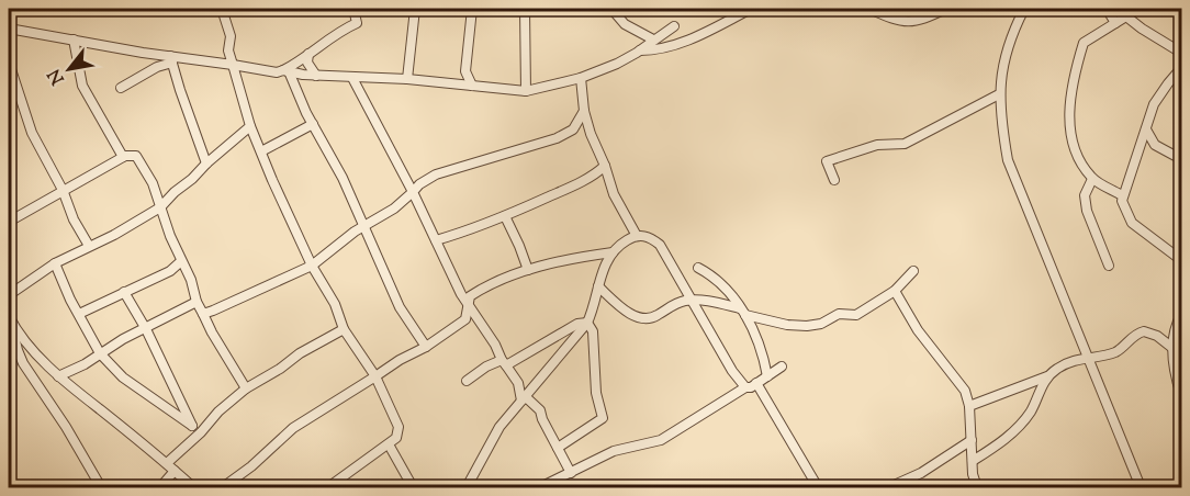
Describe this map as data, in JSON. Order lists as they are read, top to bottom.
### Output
{
  "north": "bottom left"
}
